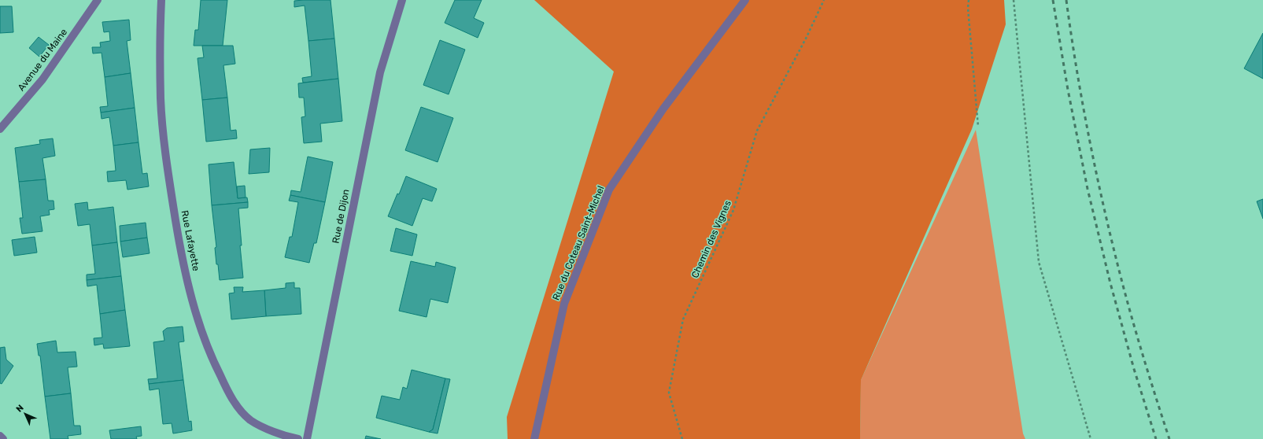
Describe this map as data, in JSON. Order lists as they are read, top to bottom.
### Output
{
  "streets": {
    "street": [
      "Avenue du Maine",
      "Rue de Dijon",
      "Rue Lafayette",
      "Rue du Coteau Saint-Michel"
    ],
    "path": ["Chemin des Vignes"]
  },
  "north": "top left"
}
